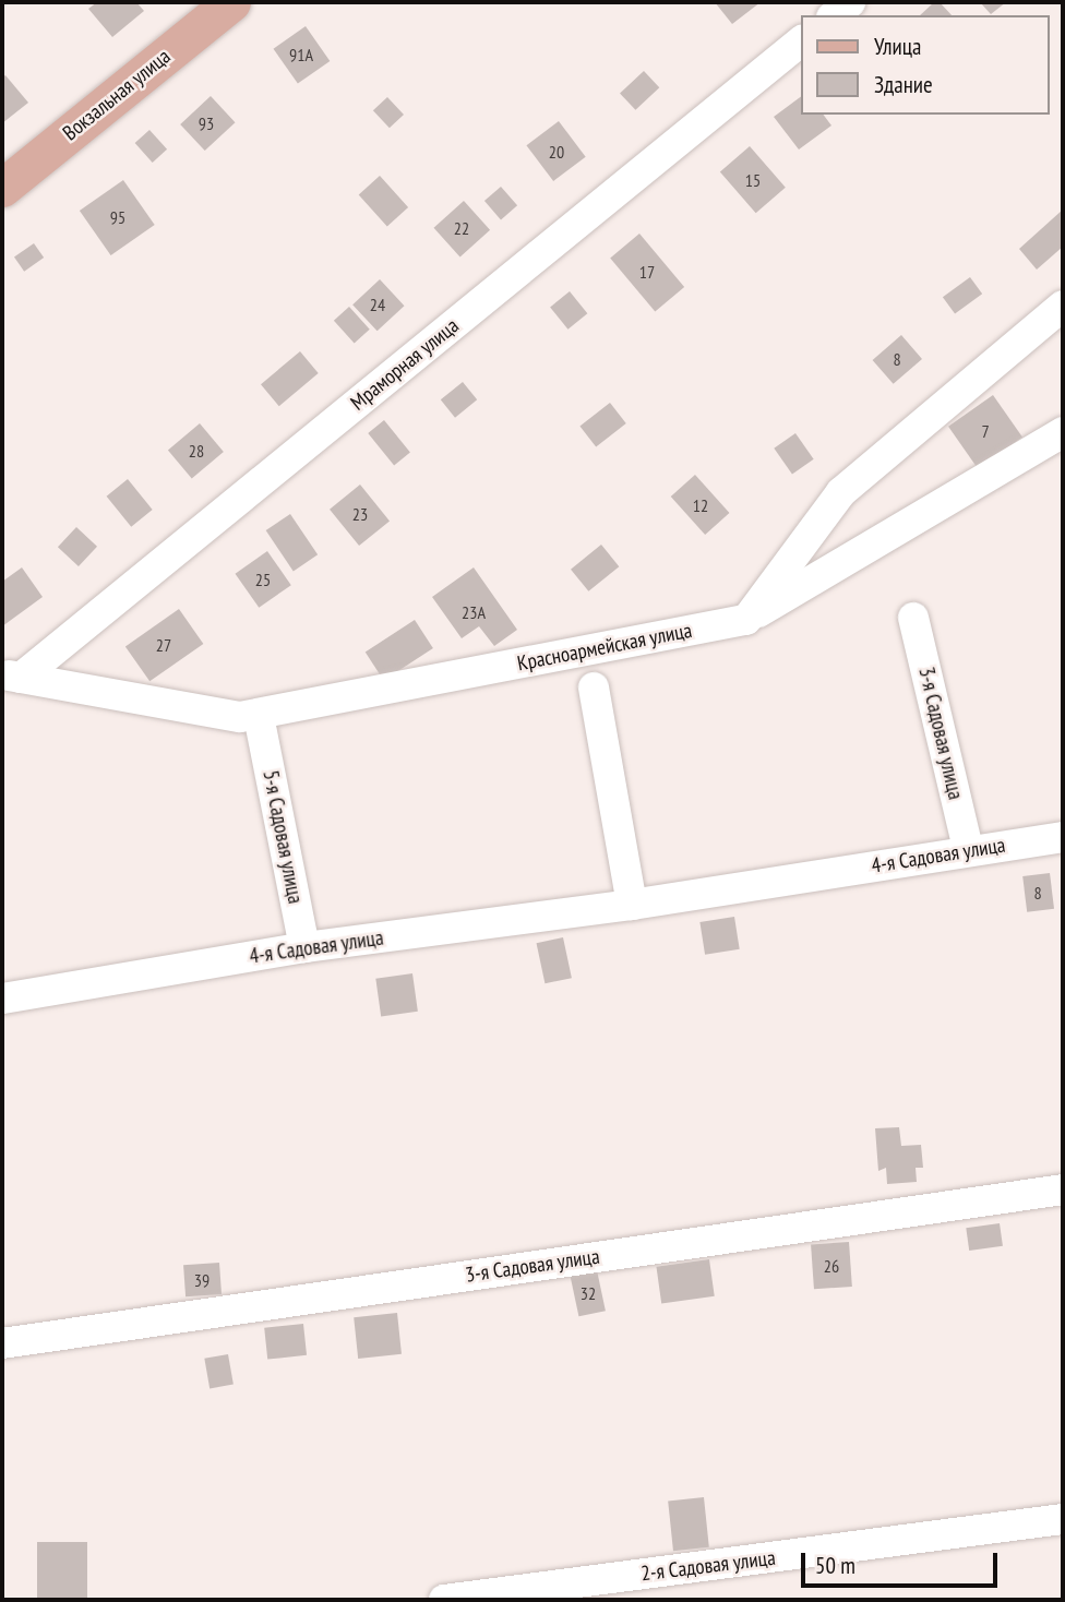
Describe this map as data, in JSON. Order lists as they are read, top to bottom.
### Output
{
  "streets": {
    "main road": ["Вокзальная улица"],
    "street": [
      "Мраморная улица",
      "Красноармейская улица",
      "3-я Садовая улица",
      "5-я Садовая улица",
      "4-я Садовая улица",
      "2-я Садовая улица"
    ]
  },
  "crossings": [
    ["Мраморная улица", "Красноармейская улица"],
    ["3-я Садовая улица", "4-я Садовая улица"],
    ["5-я Садовая улица", "4-я Садовая улица"]
  ],
  "house_numbers": [
    "91А",
    "93",
    "20",
    "15",
    "95",
    "22",
    "17",
    "24",
    "8",
    "7",
    "28",
    "12",
    "23",
    "25",
    "23А",
    "27",
    "8",
    "26",
    "39",
    "32"
  ],
  "legend": ["Улица", "Здание"],
  "scale_bar": "50 m"
}
